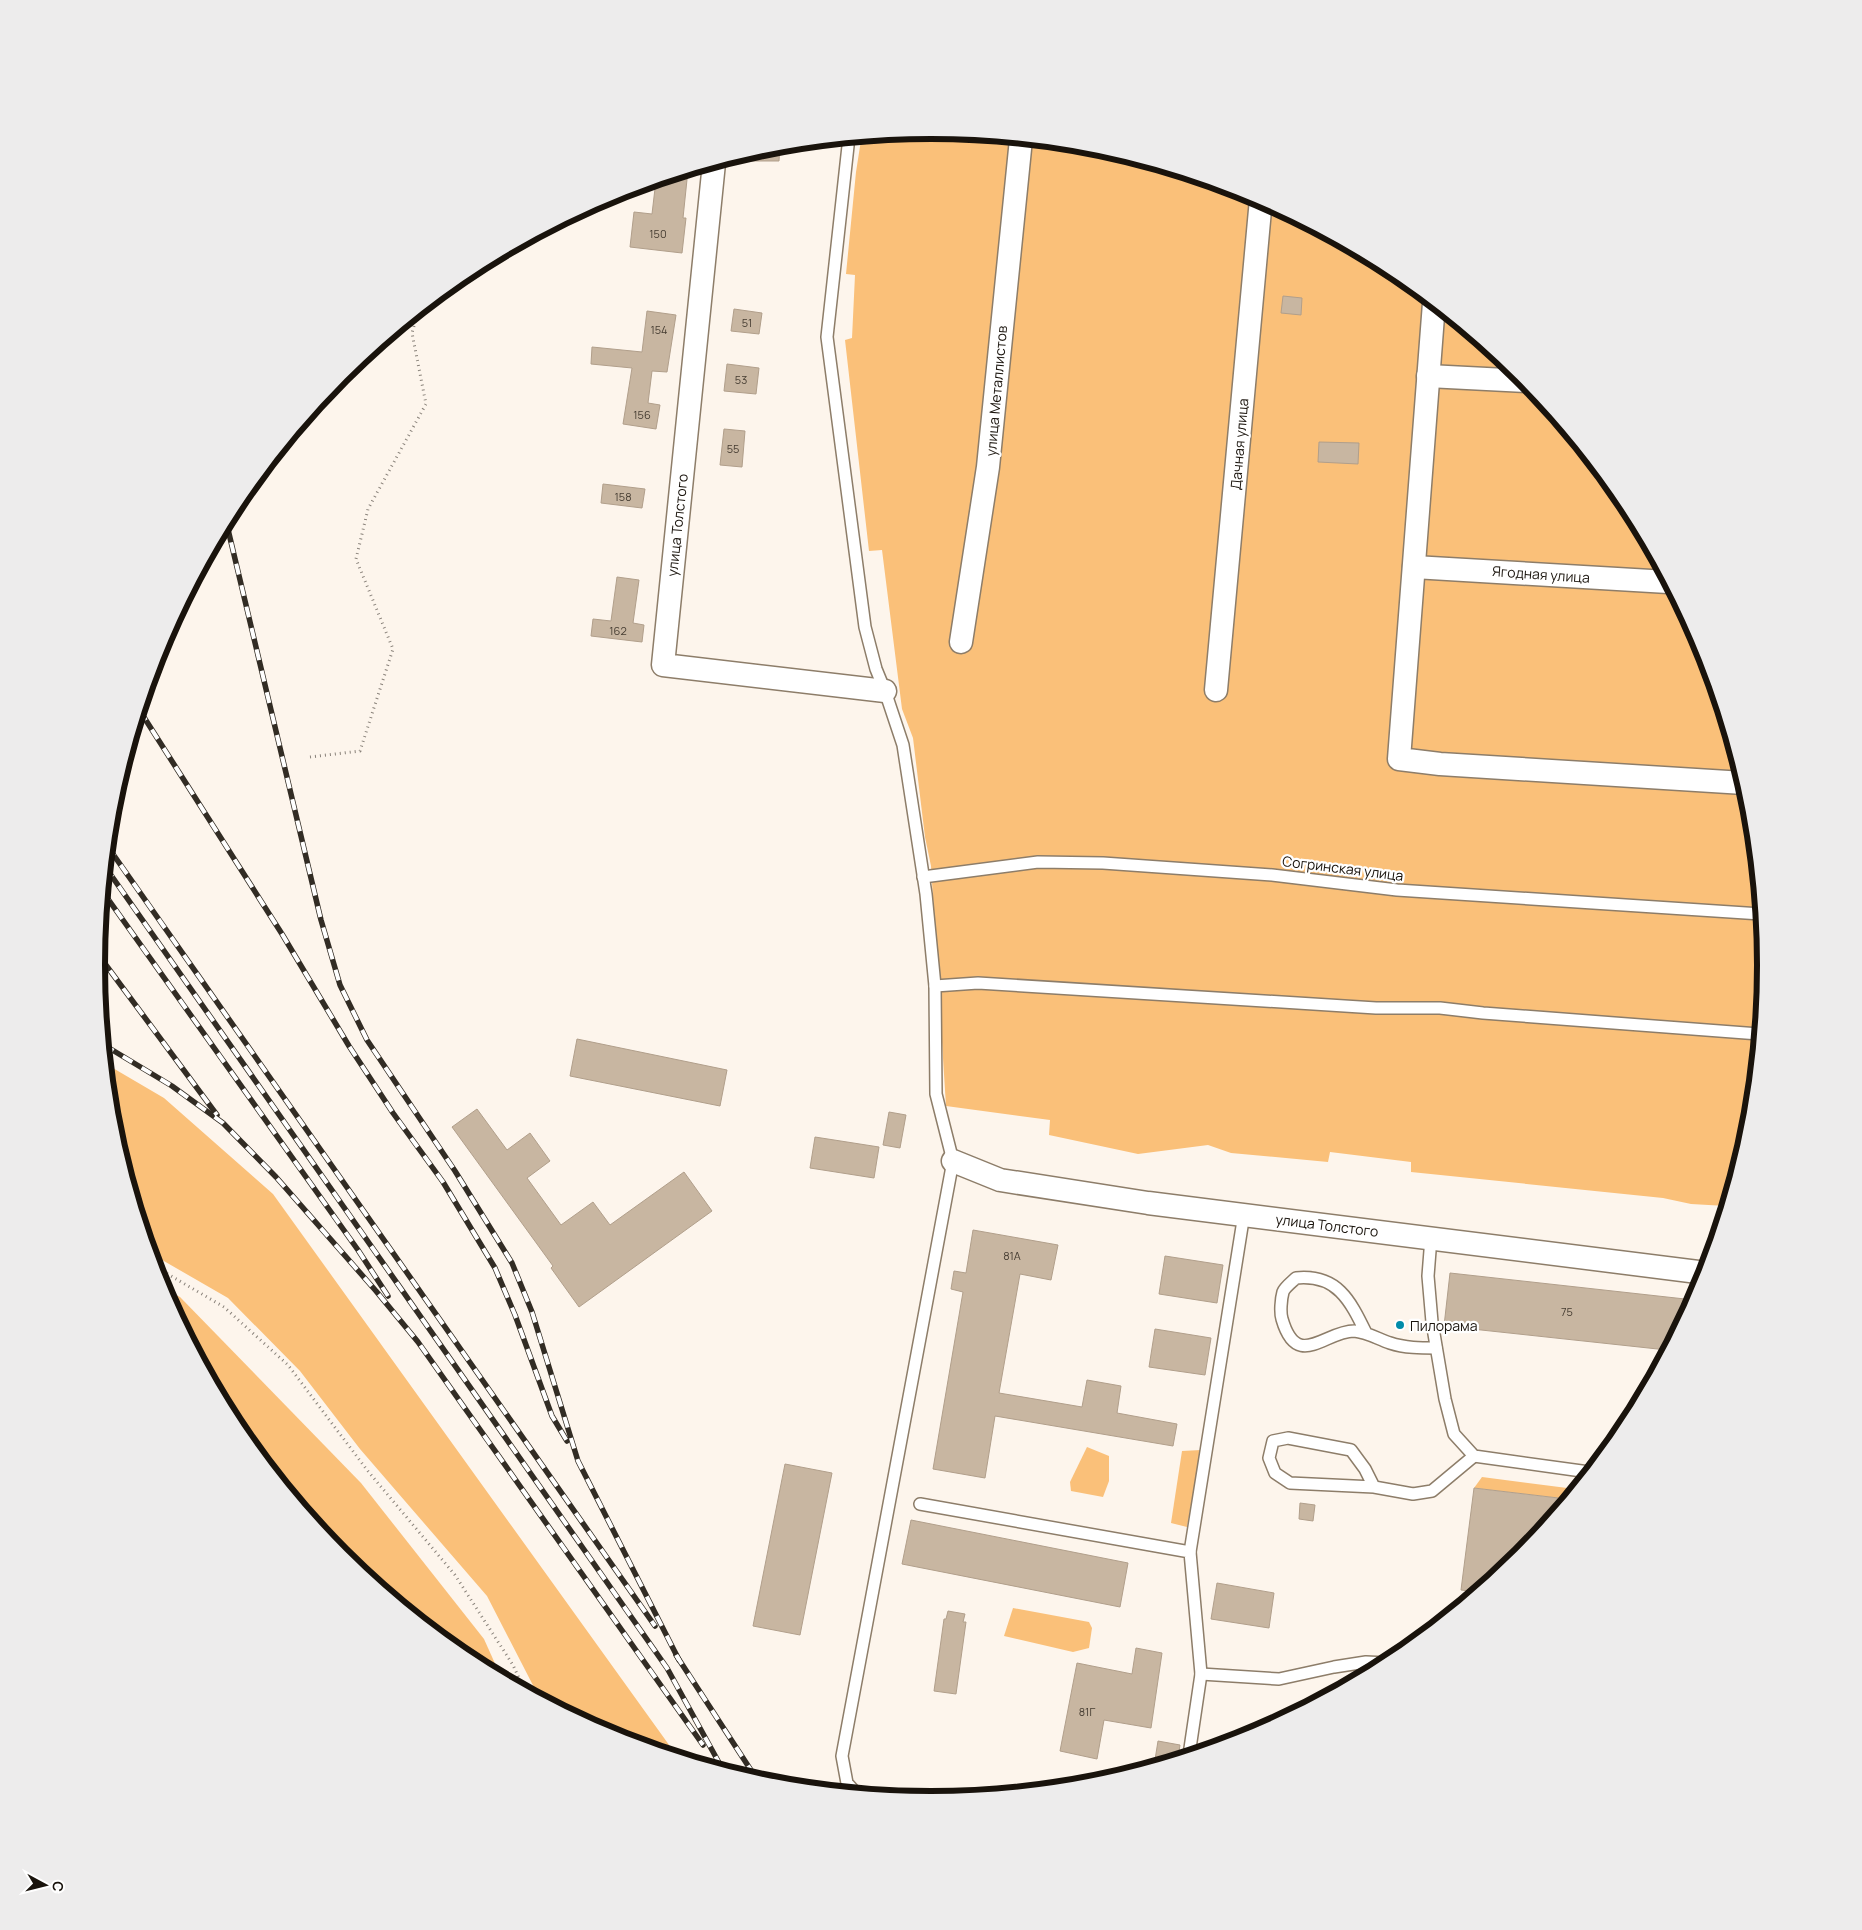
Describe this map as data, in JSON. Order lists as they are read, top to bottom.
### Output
{
  "streets": {
    "street": [
      "улица Металлистов",
      "Дачная улица",
      "улица Толстого",
      "Ягодная улица"
    ],
    "lane": ["Согринская улица"]
  },
  "places": ["Пилорама"],
  "house_numbers": [
    "150",
    "51",
    "154",
    "53",
    "156",
    "55",
    "158",
    "162",
    "81А",
    "75",
    "81Г"
  ],
  "north": "right"
}
